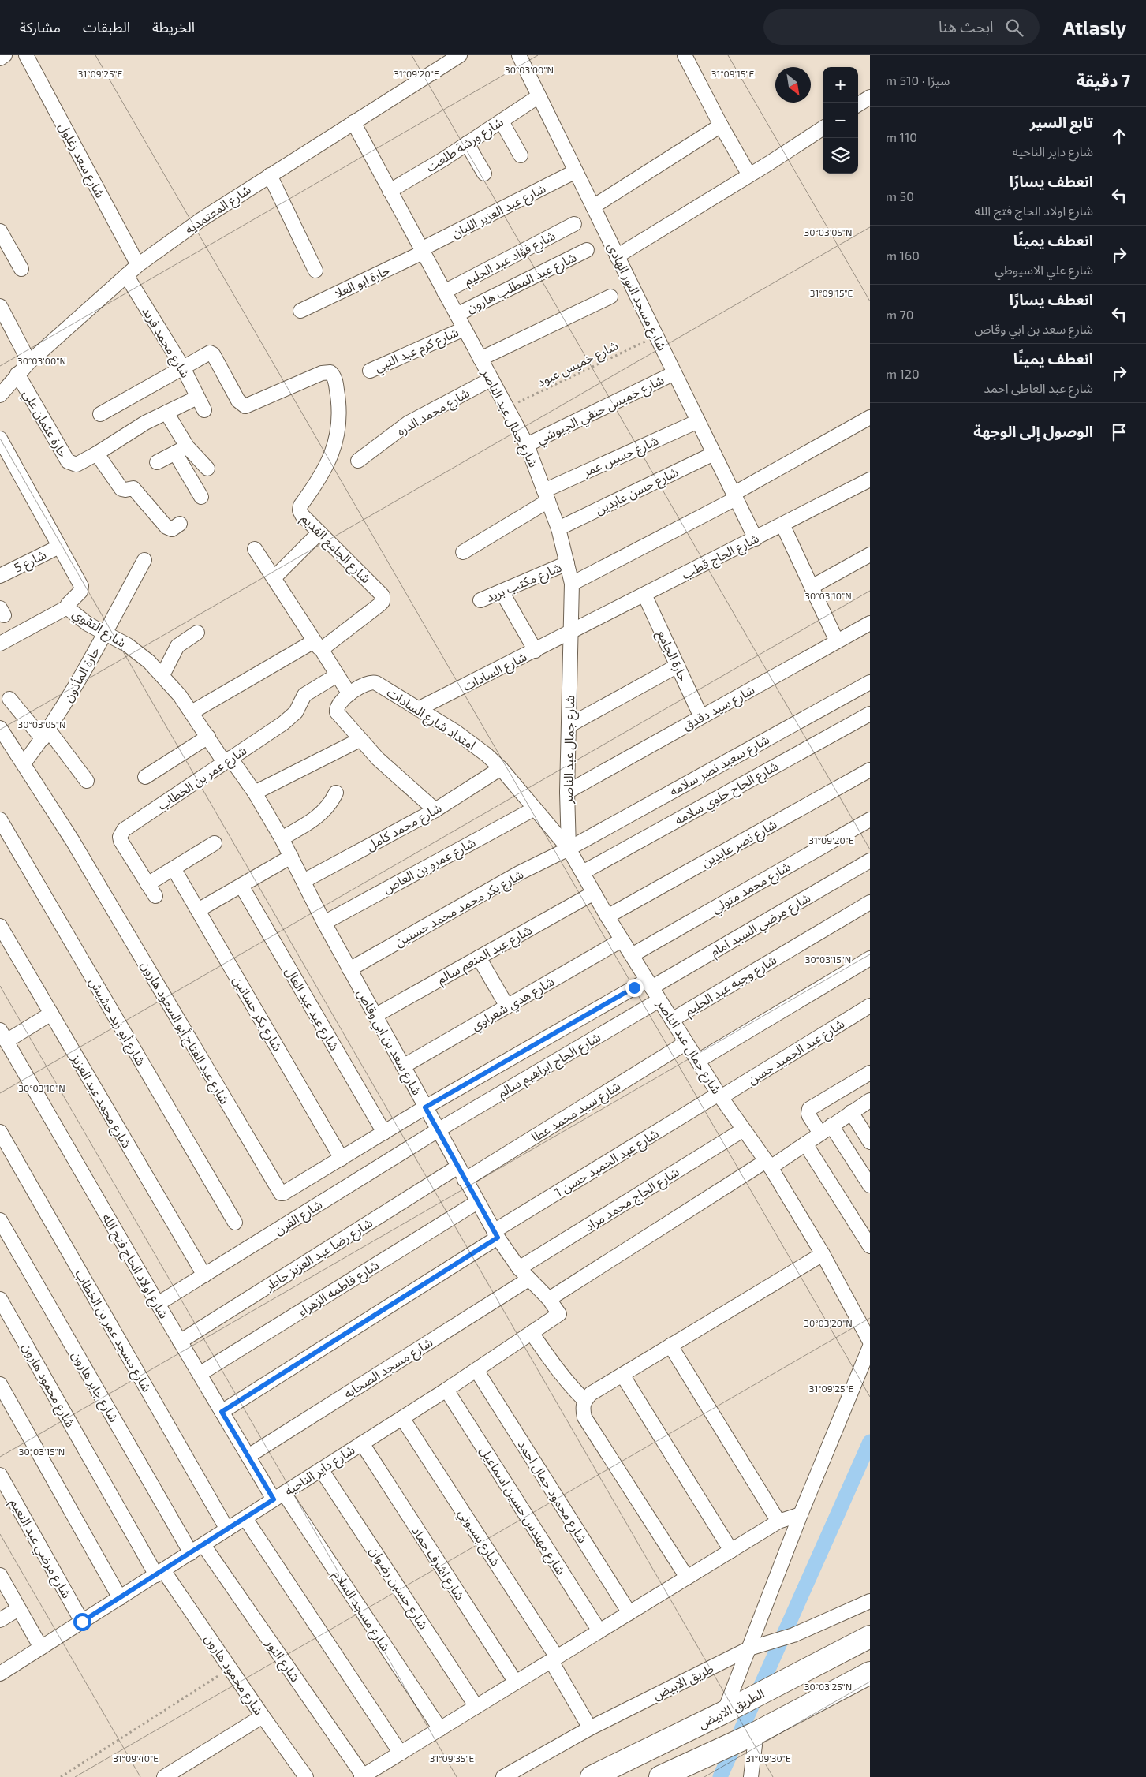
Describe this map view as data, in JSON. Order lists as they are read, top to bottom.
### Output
{
  "streets": {
    "main road": ["الطريق الابيض"],
    "street": [
      "شارع ورشة طلعت",
      "شارع سعد زغلول",
      "شارع المعتمديه",
      "شارع عبد العزيز اللبان",
      "شارع فؤاد عبد الحليم",
      "حارة ابو العلا",
      "شارع عبد المطلب هارون",
      "شارع مسجد النور الهادى",
      "شارع محمد فريد",
      "شارع كرم عبد النبي",
      "شارع خميس حنفي الجيوشي",
      "شارع محمد الدره",
      "شارع جمال عبد الناصر",
      "حارة عثمان علي",
      "شارع حسين عمر",
      "شارع حسن عابدين",
      "شارع الجامع القديم",
      "شارع الحاج قطب",
      "شارع 5",
      "شارع مكتب بريد",
      "شارع التقوي",
      "حارة الجامع",
      "شارع السادات",
      "حارة المأذون",
      "شارع سيد دقدق",
      "امتداد شارع السادات",
      "شارع سعيد نصر سلامه",
      "شارع عمر بن الخطاب",
      "شارع الحاج حلوي سلامه",
      "شارع محمد كامل",
      "شارع نصر عابدين",
      "شارع عمرو بن العاص",
      "شارع محمد متولي",
      "شارع بكر محمد محمد حسنين",
      "شارع مرضي السيد امام",
      "شارع عبد المنعم سالم",
      "شارع وجيه عبد الحليم",
      "شارع هدي شعراوي",
      "شارع عيد عبد العال",
      "شارع بكر حسانين",
      "شارع أبو زيد حشيش",
      "شارع عبد الفتاح أبو السعود هارون",
      "شارع سعد بن ابي وقاص",
      "شارع عبد الحميد حسن",
      "شارع الحاج ابراهيم سالم",
      "شارع محمد عبد العزيز",
      "شارع سيد محمد عطا",
      "شارع عبد الحميد حسن 1",
      "شارع الحاج محمد مراد",
      "شارع الفرن",
      "شارع رضا عبد العزيز خاطر",
      "شارع اولاد الحاج فتح الله",
      "شارع فاطمه الزهراء",
      "شارع مسجد عمر بن الخطاب",
      "شارع مسجد الصحابه",
      "شارع محمود هارون",
      "شارع جابر هارون",
      "شارع داير الناحيه",
      "شارع محمود جمال احمد",
      "شارع مهندس حسين اسماعيل",
      "شارع بسيوني",
      "شارع مرضي عبد النعيم",
      "شارع اشرف حماد",
      "شارع حسين رضوان",
      "شارع مسجد السلام",
      "شارع النور",
      "طريق الابيض"
    ],
    "path": ["شارع خميس عبود"]
  },
  "crossings": [
    ["شارع ورشة طلعت", "شارع مسجد النور الهادى"],
    ["شارع ورشة طلعت", "شارع جمال عبد الناصر"],
    ["شارع سعد زغلول", "شارع المعتمديه"],
    ["شارع المعتمديه", "شارع محمد فريد"],
    ["شارع المعتمديه", "شارع جمال عبد الناصر"],
    ["شارع المعتمديه", "حارة عثمان علي"],
    ["شارع عبد العزيز اللبان", "حارة ابو العلا"],
    ["شارع عبد العزيز اللبان", "شارع مسجد النور الهادى"],
    ["شارع عبد العزيز اللبان", "شارع جمال عبد الناصر"],
    ["شارع فؤاد عبد الحليم", "شارع جمال عبد الناصر"],
    ["حارة ابو العلا", "شارع جمال عبد الناصر"],
    ["شارع عبد المطلب هارون", "شارع جمال عبد الناصر"],
    ["شارع مسجد النور الهادى", "شارع خميس عبود"],
    ["شارع مسجد النور الهادى", "شارع خميس حنفي الجيوشي"],
    ["شارع مسجد النور الهادى", "شارع حسين عمر"],
    ["شارع مسجد النور الهادى", "شارع حسن عابدين"],
    ["شارع مسجد النور الهادى", "شارع الحاج قطب"],
    ["شارع محمد فريد", "حارة عثمان علي"],
    ["شارع محمد فريد", "شارع الجامع القديم"],
    ["شارع كرم عبد النبي", "شارع جمال عبد الناصر"],
    ["شارع خميس عبود", "شارع جمال عبد الناصر"],
    ["شارع خميس حنفي الجيوشي", "شارع جمال عبد الناصر"],
    ["شارع محمد الدره", "شارع جمال عبد الناصر"],
    ["شارع جمال عبد الناصر", "شارع حسين عمر"],
    ["شارع جمال عبد الناصر", "شارع حسن عابدين"],
    ["شارع جمال عبد الناصر", "شارع الحاج قطب"],
    ["شارع جمال عبد الناصر", "شارع مكتب بريد"],
    ["شارع جمال عبد الناصر", "شارع السادات"],
    ["شارع جمال عبد الناصر", "شارع سيد دقدق"],
    ["شارع جمال عبد الناصر", "امتداد شارع السادات"],
    ["شارع جمال عبد الناصر", "شارع سعيد نصر سلامه"],
    ["شارع جمال عبد الناصر", "شارع الحاج حلوي سلامه"],
    ["شارع جمال عبد الناصر", "شارع نصر عابدين"],
    ["شارع جمال عبد الناصر", "شارع محمد متولي"],
    ["شارع جمال عبد الناصر", "شارع بكر محمد محمد حسنين"],
    ["شارع جمال عبد الناصر", "شارع مرضي السيد امام"],
    ["شارع جمال عبد الناصر", "شارع عبد المنعم سالم"],
    ["شارع جمال عبد الناصر", "شارع وجيه عبد الحليم"],
    ["شارع جمال عبد الناصر", "شارع هدي شعراوي"],
    ["شارع جمال عبد الناصر", "شارع عبد الحميد حسن"],
    ["شارع جمال عبد الناصر", "شارع الحاج ابراهيم سالم"],
    ["شارع جمال عبد الناصر", "شارع سيد محمد عطا"],
    ["شارع جمال عبد الناصر", "شارع عبد الحميد حسن 1"],
    ["شارع جمال عبد الناصر", "شارع الحاج محمد مراد"],
    ["شارع الحاج قطب", "حارة الجامع"],
    ["شارع الحاج قطب", "شارع السادات"],
    ["شارع 5", "شارع التقوي"],
    ["شارع التقوي", "حارة المأذون"],
    ["شارع التقوي", "شارع عمر بن الخطاب"],
    ["شارع التقوي", "شارع محمد كامل"],
    ["شارع التقوي", "شارع سعد بن ابي وقاص"],
    ["حارة الجامع", "شارع سيد دقدق"],
    ["شارع السادات", "امتداد شارع السادات"],
    ["حارة المأذون", "شارع عبد الفتاح أبو السعود هارون"],
    ["امتداد شارع السادات", "شارع سعيد نصر سلامه"],
    ["امتداد شارع السادات", "شارع محمد كامل"],
    ["امتداد شارع السادات", "شارع عمرو بن العاص"],
    ["امتداد شارع السادات", "شارع بكر محمد محمد حسنين"],
    ["شارع سعيد نصر سلامه", "شارع بكر محمد محمد حسنين"],
    ["شارع عمر بن الخطاب", "شارع بكر حسانين"],
    ["شارع محمد كامل", "شارع سعد بن ابي وقاص"],
    ["شارع عمرو بن العاص", "شارع سعد بن ابي وقاص"],
    ["شارع بكر محمد محمد حسنين", "شارع سعد بن ابي وقاص"],
    ["شارع مرضي السيد امام", "شارع عبد الفتاح أبو السعود هارون"],
    ["شارع مرضي السيد امام", "شارع سعد بن ابي وقاص"],
    ["شارع عبد المنعم سالم", "شارع سعد بن ابي وقاص"],
    ["شارع هدي شعراوي", "شارع سعد بن ابي وقاص"],
    ["شارع عيد عبد العال", "شارع عبد الفتاح أبو السعود هارون"],
    ["شارع بكر حسانين", "شارع عبد الفتاح أبو السعود هارون"],
    ["شارع عبد الفتاح أبو السعود هارون", "شارع سعد بن ابي وقاص"],
    ["شارع سعد بن ابي وقاص", "شارع الحاج ابراهيم سالم"],
    ["شارع سعد بن ابي وقاص", "شارع سيد محمد عطا"],
    ["شارع سعد بن ابي وقاص", "شارع عبد الحميد حسن 1"],
    ["شارع سعد بن ابي وقاص", "شارع الحاج محمد مراد"],
    ["شارع سعد بن ابي وقاص", "شارع الفرن"],
    ["شارع سعد بن ابي وقاص", "شارع رضا عبد العزيز خاطر"],
    ["شارع سعد بن ابي وقاص", "شارع فاطمه الزهراء"],
    ["شارع سعد بن ابي وقاص", "شارع مسجد الصحابه"],
    ["شارع سعد بن ابي وقاص", "شارع داير الناحيه"],
    ["شارع عبد الحميد حسن", "شارع عبد الحميد حسن 1"],
    ["شارع الحاج ابراهيم سالم", "شارع الفرن"],
    ["شارع محمد عبد العزيز", "شارع الفرن"],
    ["شارع عبد الحميد حسن 1", "شارع اولاد الحاج فتح الله"],
    ["شارع الفرن", "شارع اولاد الحاج فتح الله"],
    ["شارع رضا عبد العزيز خاطر", "شارع اولاد الحاج فتح الله"],
    ["شارع اولاد الحاج فتح الله", "شارع فاطمه الزهراء"],
    ["شارع اولاد الحاج فتح الله", "شارع مسجد الصحابه"],
    ["شارع اولاد الحاج فتح الله", "شارع داير الناحيه"],
    ["شارع اولاد الحاج فتح الله", "شارع مسجد السلام"],
    ["شارع مسجد عمر بن الخطاب", "شارع داير الناحيه"],
    ["شارع محمود هارون", "شارع داير الناحيه"],
    ["شارع جابر هارون", "شارع داير الناحيه"],
    ["شارع داير الناحيه", "شارع محمود جمال احمد"],
    ["شارع داير الناحيه", "شارع مهندس حسين اسماعيل"],
    ["شارع داير الناحيه", "شارع بسيوني"],
    ["شارع داير الناحيه", "شارع مرضي عبد النعيم"],
    ["شارع داير الناحيه", "شارع اشرف حماد"],
    ["شارع داير الناحيه", "شارع حسين رضوان"],
    ["شارع داير الناحيه", "شارع مسجد السلام"],
    ["شارع داير الناحيه", "شارع النور"],
    ["شارع بسيوني", "طريق الابيض"]
  ],
  "north": "bottom right",
  "page": {
    "header": "Atlasly",
    "search": "ابحث هنا",
    "nav": ["الخريطة", "الطبقات", "مشاركة"],
    "heading": ["7 دقيقة", "سيرًا · 510 m"],
    "map_buttons": ["+", "−"],
    "list": [
      ["تابع السير", "شارع داير الناحيه", "110 m"],
      ["انعطف يسارًا", "شارع اولاد الحاج فتح الله", "50 m"],
      ["انعطف يمينًا", "شارع علي الاسيوطي", "160 m"],
      ["انعطف يسارًا", "شارع سعد بن ابي وقاص", "70 m"],
      ["انعطف يمينًا", "شارع عبد العاطى احمد", "120 m"],
      "الوصول إلى الوجهة"
    ]
  },
  "coordinates": [
    "30°03'00\"N",
    "31°09'15\"E",
    "31°09'25\"E",
    "31°09'20\"E",
    "30°03'05\"N",
    "30°03'10\"N",
    "30°03'15\"N",
    "30°03'20\"N",
    "30°03'25\"N",
    "31°09'40\"E",
    "31°09'35\"E",
    "31°09'30\"E"
  ]
}
